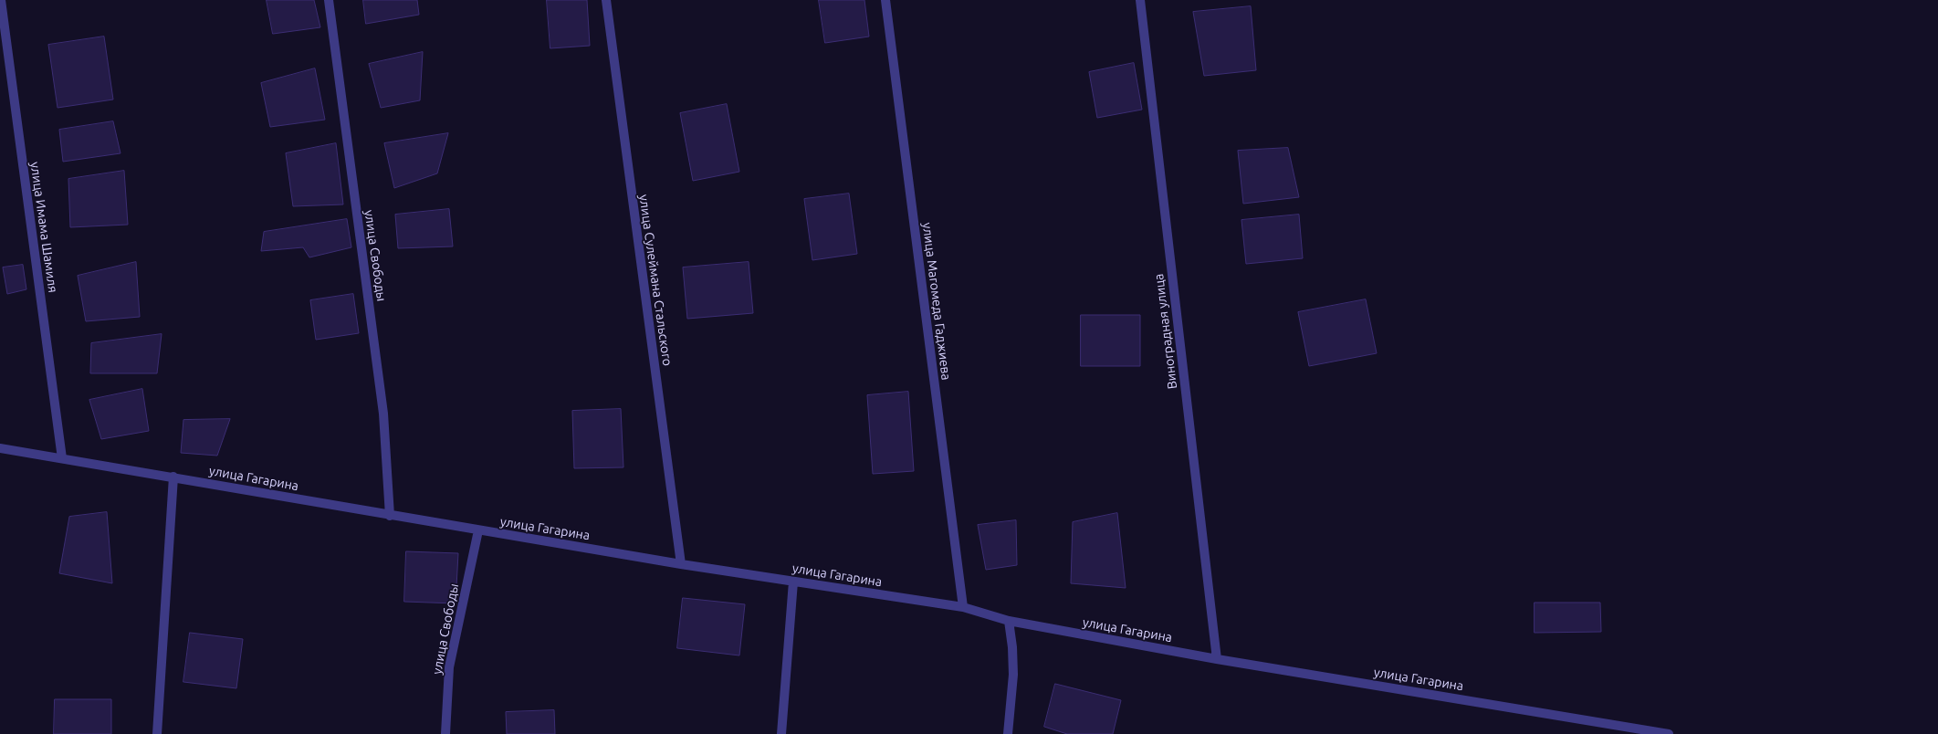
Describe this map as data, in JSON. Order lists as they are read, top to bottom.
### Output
{
  "streets": {
    "street": [
      "улица Имама Шамиля",
      "улица Свободы",
      "улица Сулеймана Стальского",
      "улица Магомеда Гаджиева",
      "Виноградная улица",
      "улица Гагарина"
    ]
  },
  "crossings": [
    ["улица Имама Шамиля", "улица Гагарина"],
    ["улица Свободы", "улица Гагарина"],
    ["улица Сулеймана Стальского", "улица Гагарина"],
    ["улица Магомеда Гаджиева", "улица Гагарина"],
    ["Виноградная улица", "улица Гагарина"]
  ]
}
